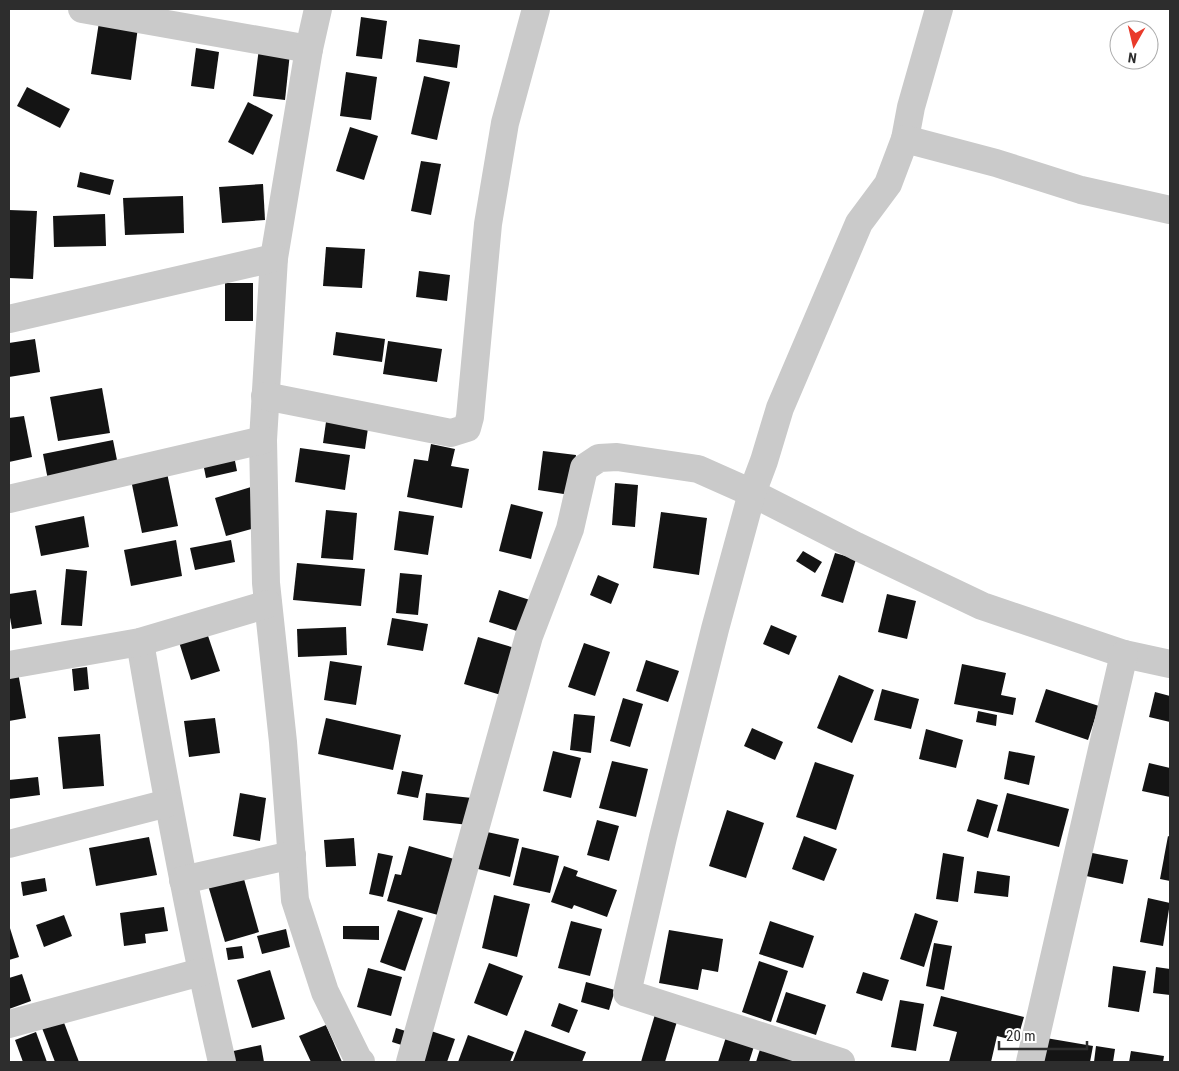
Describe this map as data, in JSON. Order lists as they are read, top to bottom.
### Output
{
  "scale_bar": "20 m",
  "north": "bottom"
}
